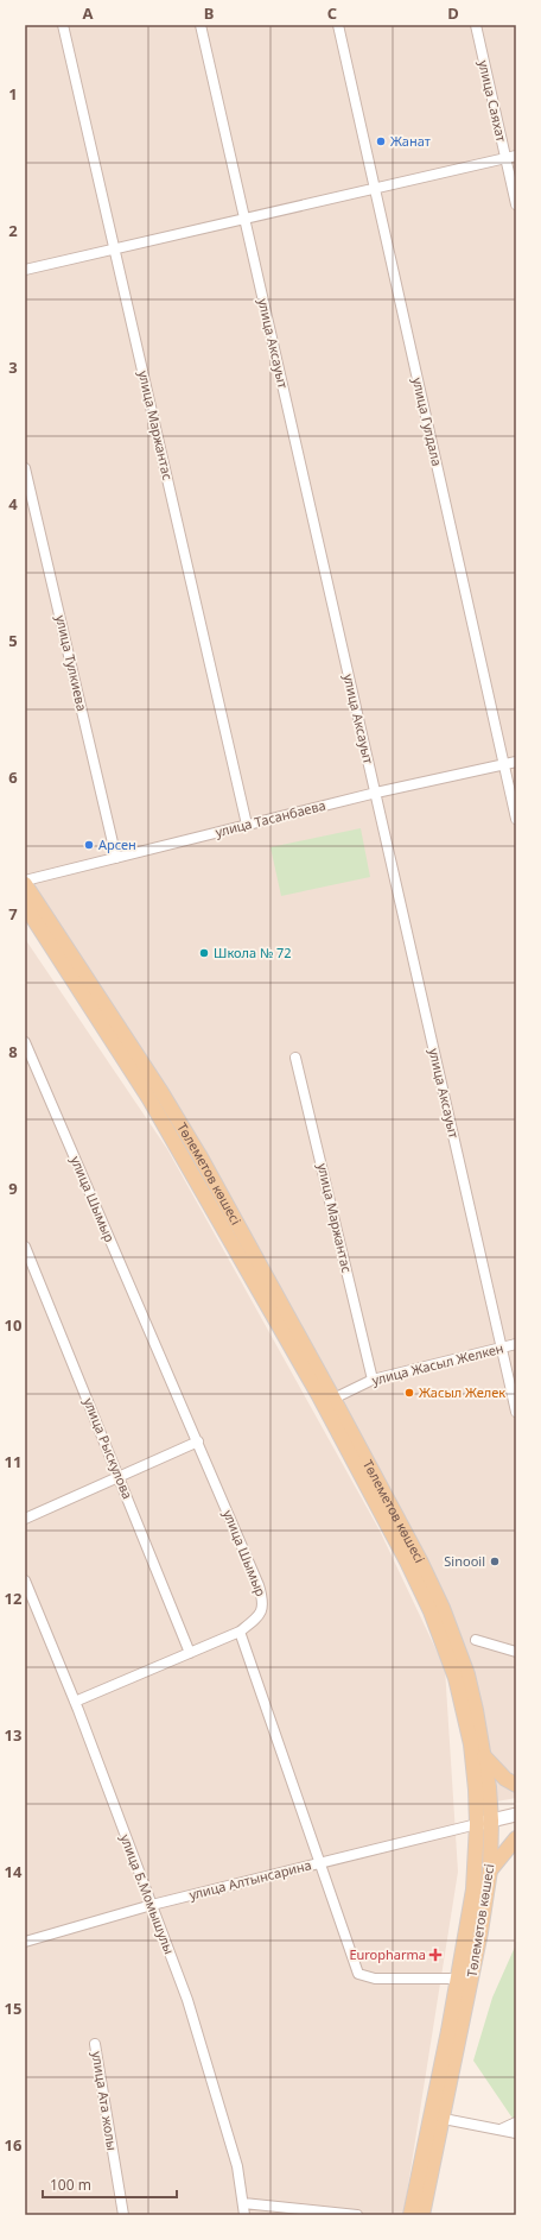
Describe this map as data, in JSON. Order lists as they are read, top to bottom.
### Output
{
  "streets": {
    "main road": ["Төлеметов көшесі"],
    "street": [
      "улица Саяхат",
      "улица Аксауыт",
      "улица Гулдала",
      "улица Маржантас",
      "улица Тулкиева",
      "улица Тасанбаева",
      "улица Шымыр",
      "улица Жасыл Желкен",
      "улица Рыскулова",
      "улица Алтынсарина",
      "улица Б.Момышулы",
      "улица Ата жолы"
    ]
  },
  "crossings": [
    ["улица Аксауыт", "улица Тасанбаева"],
    ["улица Аксауыт", "улица Жасыл Желкен"],
    ["улица Гулдала", "улица Тасанбаева"],
    ["улица Маржантас", "улица Тасанбаева"],
    ["улица Маржантас", "улица Жасыл Желкен"],
    ["улица Тулкиева", "улица Тасанбаева"],
    ["улица Тасанбаева", "Төлеметов көшесі"],
    ["Төлеметов көшесі", "улица Жасыл Желкен"],
    ["Төлеметов көшесі", "улица Алтынсарина"],
    ["улица Шымыр", "улица Рыскулова"],
    ["улица Шымыр", "улица Б.Момышулы"],
    ["улица Алтынсарина", "улица Б.Момышулы"]
  ],
  "places": {
    "other": [
      "Жанат",
      "Арсен",
      "Школа № 72",
      "Жасыл Желек",
      "Sinooil"
    ],
    "health": ["Europharma"]
  },
  "scale_bar": "100 m",
  "grid": {
    "columns": [
      "A",
      "B",
      "C",
      "D"
    ],
    "rows": [
      "1",
      "2",
      "3",
      "4",
      "5",
      "6",
      "7",
      "8",
      "9",
      "10",
      "11",
      "12",
      "13",
      "14",
      "15",
      "16"
    ]
  }
}
